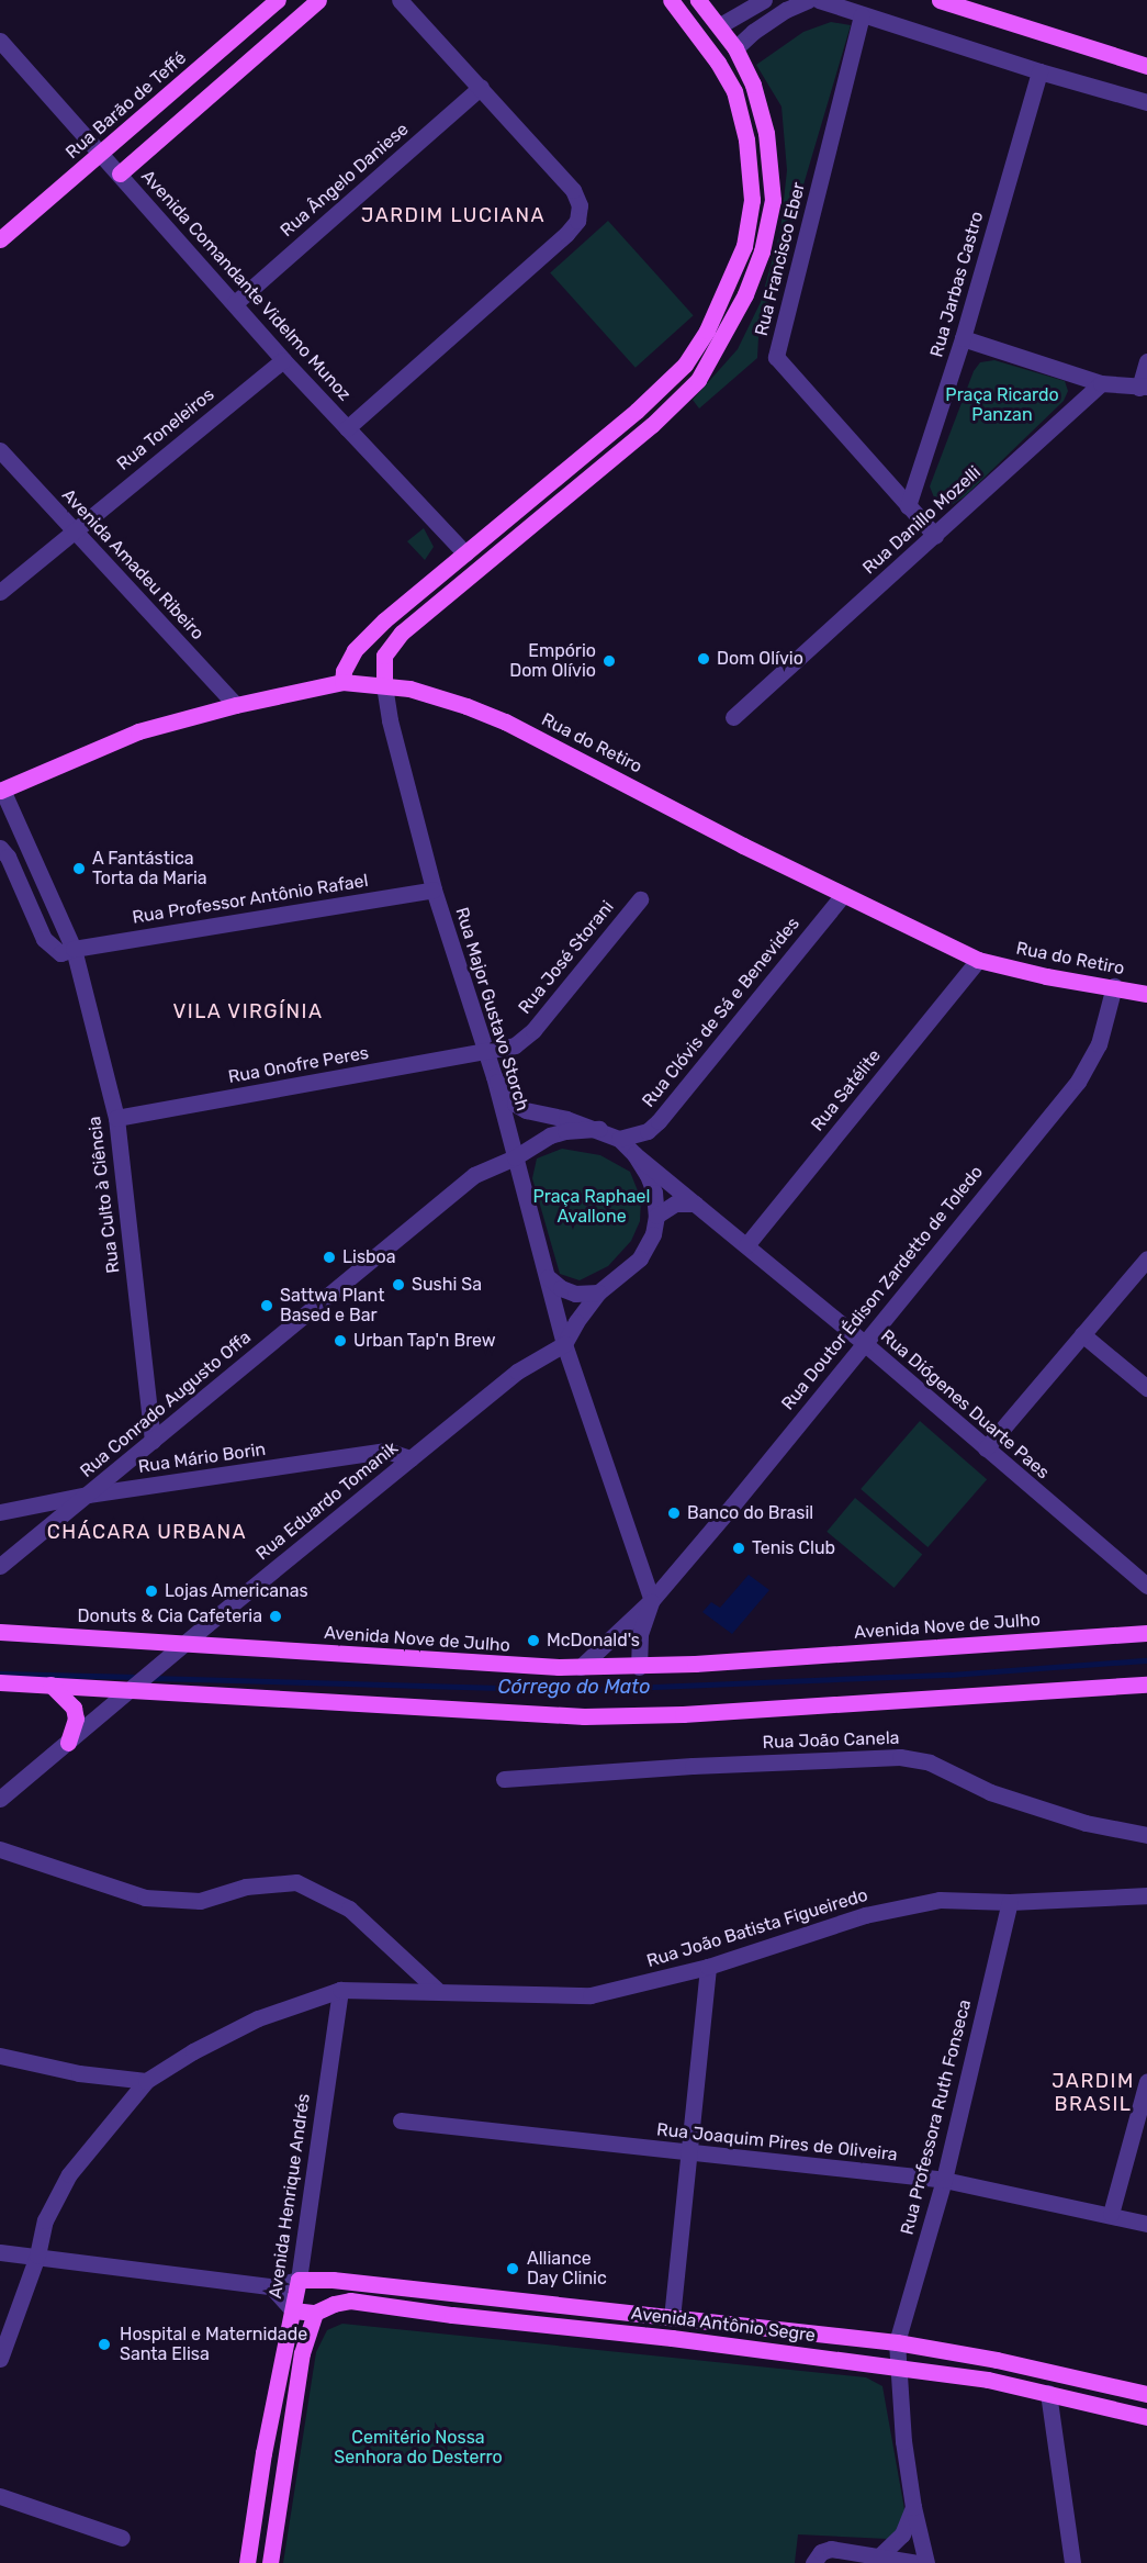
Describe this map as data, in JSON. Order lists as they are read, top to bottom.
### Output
{
  "streets": {
    "main road": [
      "Rua Barão de Teffé",
      "Rua do Retiro",
      "Avenida Nove de Julho",
      "Avenida Henrique Andrés",
      "Avenida Antônio Segre"
    ],
    "street": [
      "Rua Ângelo Daniese",
      "Rua Francisco Eber",
      "Rua Jarbas Castro",
      "Avenida Comandante Videlmo Munoz",
      "Rua Toneleiros",
      "Rua Danillo Mozelli",
      "Avenida Amadeu Ribeiro",
      "Rua Professor Antônio Rafael",
      "Rua José Storani",
      "Rua Major Gustavo Storch",
      "Rua Clóvis de Sá e Benevides",
      "Rua Onofre Peres",
      "Rua Satélite",
      "Rua Culto à Ciência",
      "Rua Doutor Édison Zardetto de Toledo",
      "Rua Conrado Augusto Offa",
      "Rua Diógenes Duarte Paes",
      "Rua Mário Borin",
      "Rua Eduardo Tomanik",
      "Rua João Canela",
      "Rua João Batista Figueiredo",
      "Rua Professora Ruth Fonseca",
      "Rua Joaquim Pires de Oliveira"
    ]
  },
  "crossings": [
    ["Rua Barão de Teffé", "Avenida Comandante Videlmo Munoz"],
    ["Rua Ângelo Daniese", "Avenida Comandante Videlmo Munoz"],
    ["Rua Francisco Eber", "Rua Jarbas Castro"],
    ["Rua Francisco Eber", "Rua Danillo Mozelli"],
    ["Avenida Comandante Videlmo Munoz", "Rua Toneleiros"],
    ["Rua Toneleiros", "Avenida Amadeu Ribeiro"],
    ["Avenida Amadeu Ribeiro", "Rua do Retiro"],
    ["Rua do Retiro", "Rua Major Gustavo Storch"],
    ["Rua do Retiro", "Rua Clóvis de Sá e Benevides"],
    ["Rua do Retiro", "Rua Satélite"],
    ["Rua do Retiro", "Rua Culto à Ciência"],
    ["Rua do Retiro", "Rua Doutor Édison Zardetto de Toledo"],
    ["Rua Professor Antônio Rafael", "Rua Major Gustavo Storch"],
    ["Rua Professor Antônio Rafael", "Rua Culto à Ciência"],
    ["Rua José Storani", "Rua Major Gustavo Storch"],
    ["Rua José Storani", "Rua Onofre Peres"],
    ["Rua Major Gustavo Storch", "Rua Clóvis de Sá e Benevides"],
    ["Rua Major Gustavo Storch", "Rua Onofre Peres"],
    ["Rua Major Gustavo Storch", "Rua Doutor Édison Zardetto de Toledo"],
    ["Rua Major Gustavo Storch", "Rua Conrado Augusto Offa"],
    ["Rua Major Gustavo Storch", "Rua Diógenes Duarte Paes"],
    ["Rua Major Gustavo Storch", "Rua Eduardo Tomanik"],
    ["Rua Clóvis de Sá e Benevides", "Rua Conrado Augusto Offa"],
    ["Rua Clóvis de Sá e Benevides", "Rua Diógenes Duarte Paes"],
    ["Rua Onofre Peres", "Rua Culto à Ciência"],
    ["Rua Satélite", "Rua Diógenes Duarte Paes"],
    ["Rua Culto à Ciência", "Rua Conrado Augusto Offa"],
    ["Rua Doutor Édison Zardetto de Toledo", "Rua Diógenes Duarte Paes"],
    ["Rua Doutor Édison Zardetto de Toledo", "Avenida Nove de Julho"],
    ["Rua Conrado Augusto Offa", "Rua Diógenes Duarte Paes"],
    ["Rua Conrado Augusto Offa", "Rua Mário Borin"],
    ["Rua Mário Borin", "Rua Eduardo Tomanik"],
    ["Rua Eduardo Tomanik", "Avenida Nove de Julho"],
    ["Rua João Batista Figueiredo", "Rua Professora Ruth Fonseca"],
    ["Rua João Batista Figueiredo", "Avenida Henrique Andrés"],
    ["Rua Professora Ruth Fonseca", "Rua Joaquim Pires de Oliveira"],
    ["Rua Professora Ruth Fonseca", "Avenida Antônio Segre"],
    ["Avenida Henrique Andrés", "Avenida Antônio Segre"]
  ],
  "districts": [
    "JARDIM LUCIANA",
    "VILA VIRGÍNIA",
    "CHÁCARA URBANA",
    "JARDIM BRASIL"
  ],
  "water": ["Córrego do Mato"],
  "parks": ["Praça Ricardo Panzan", "Praça Raphael Avallone", "Cemitério Nossa Senhora do Desterro"],
  "places": [
    "Dom Olívio",
    "Empório Dom Olívio",
    "A Fantástica Torta da Maria",
    "Lisboa",
    "Sushi Sa",
    "Sattwa Plant Based e Bar",
    "Urban Tap'n Brew",
    "Banco do Brasil",
    "Tenis Club",
    "Lojas Americanas",
    "Donuts & Cia Cafeteria",
    "McDonald's",
    "Alliance Day Clinic",
    "Hospital e Maternidade Santa Elisa"
  ]
}
